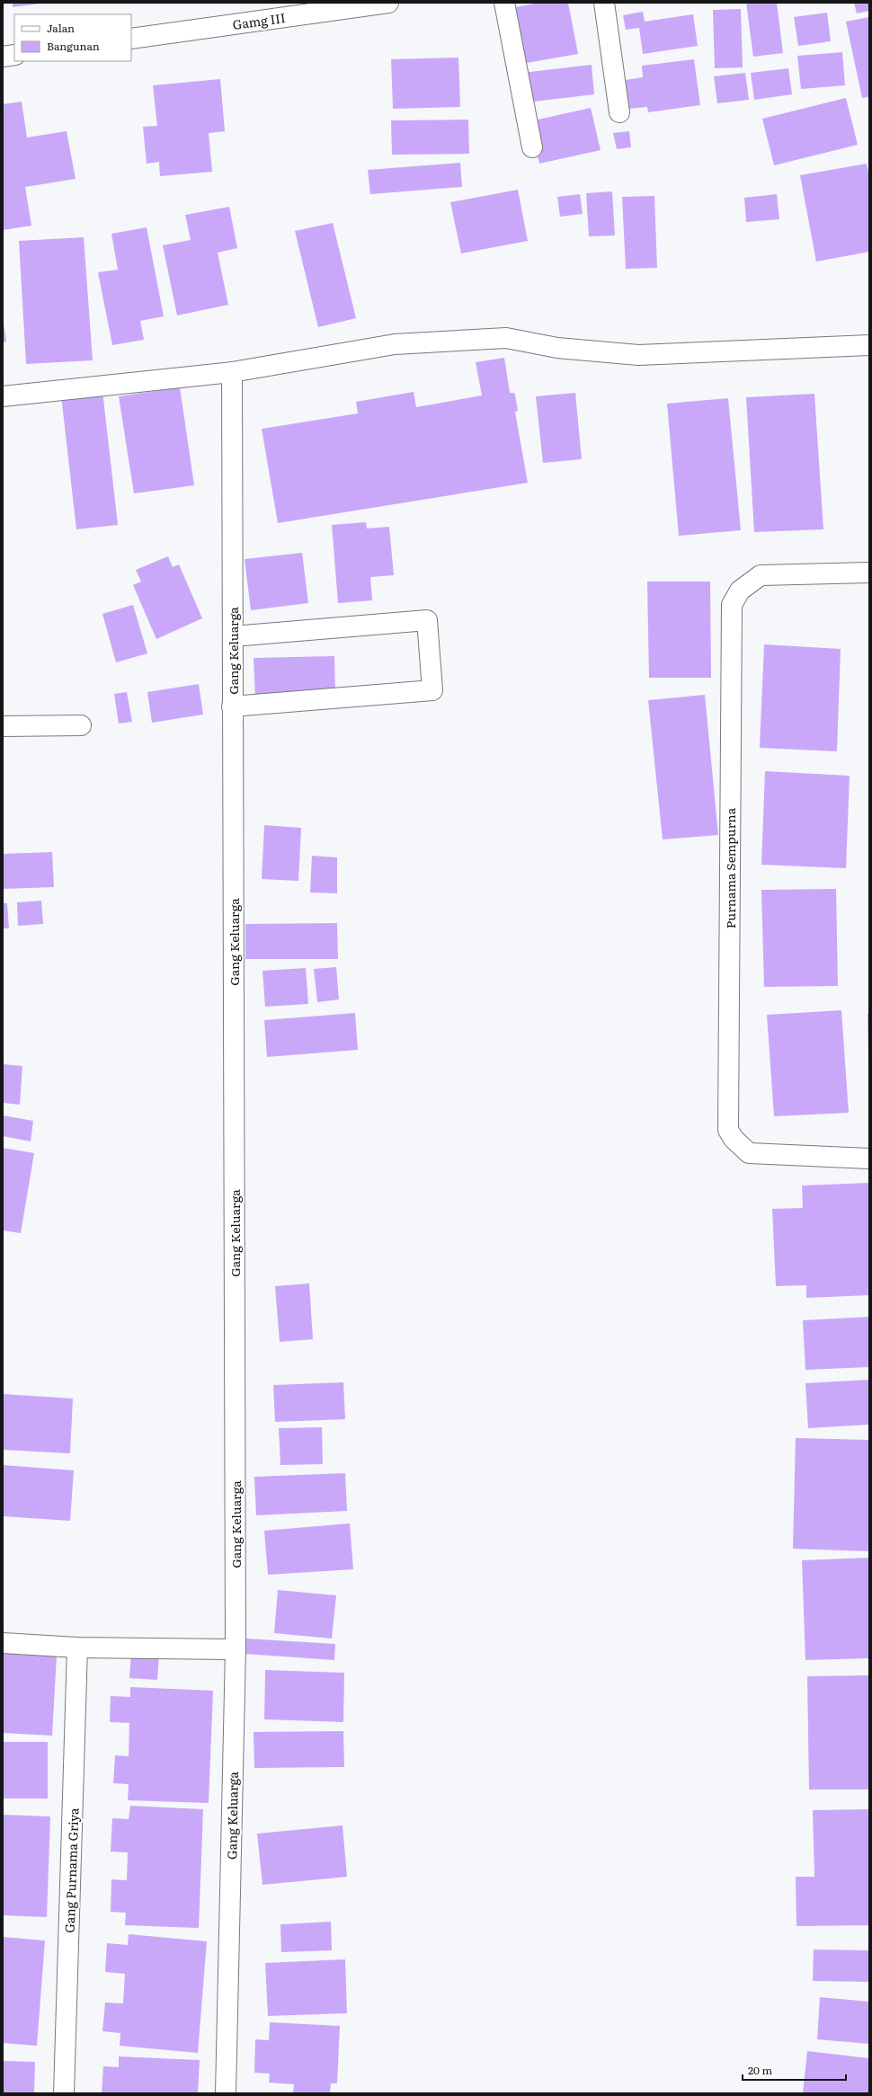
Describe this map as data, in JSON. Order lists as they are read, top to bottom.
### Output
{
  "streets": {
    "street": [
      "Gamg III",
      "Gang Keluarga",
      "Purnama Sempurna",
      "Gang Purnama Griya"
    ]
  },
  "legend": ["Jalan", "Bangunan"],
  "scale_bar": "20 m"
}
